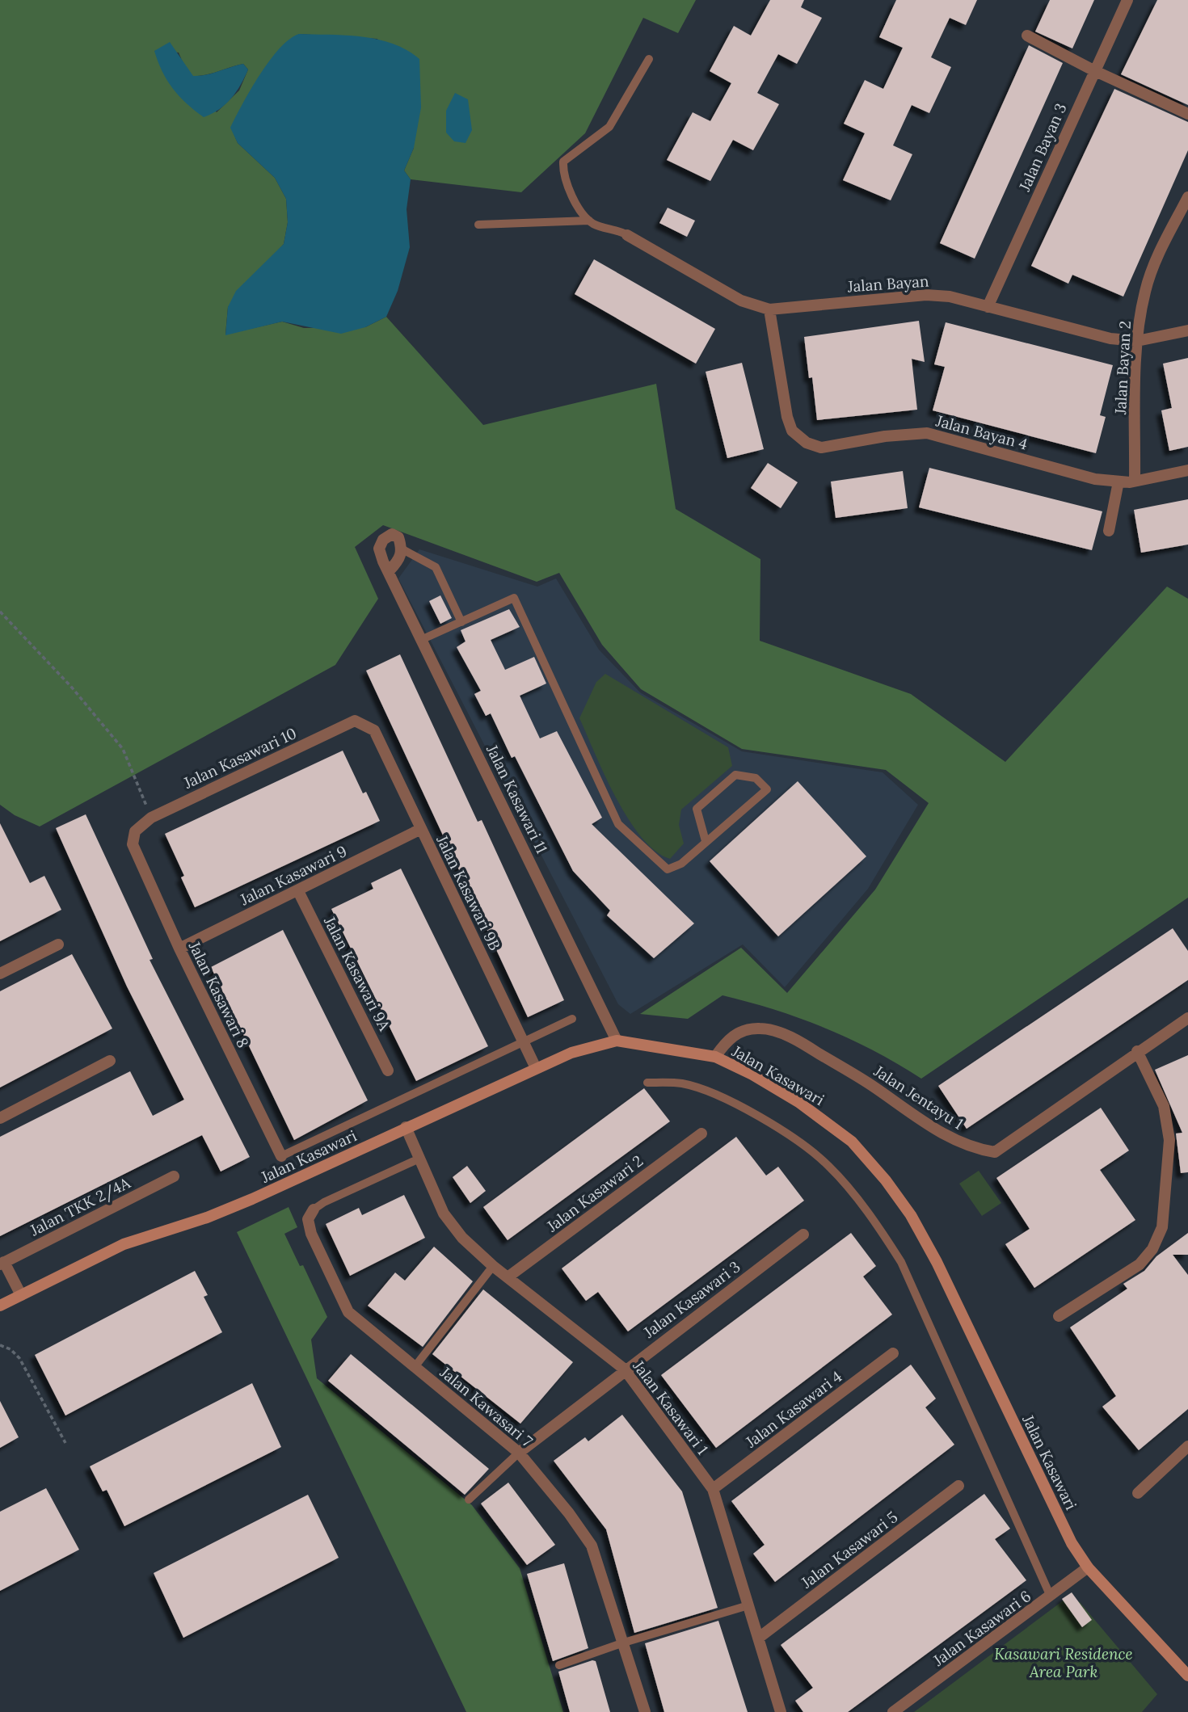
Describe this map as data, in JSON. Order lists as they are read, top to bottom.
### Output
{
  "streets": {
    "street": [
      "Jalan Bayan 3",
      "Jalan Bayan",
      "Jalan Bayan 2",
      "Jalan Bayan 4",
      "Jalan Kasawari 10",
      "Jalan Kasawari 11",
      "Jalan Kasawari 9",
      "Jalan Kasawari 9B",
      "Jalan Kasawari 9A",
      "Jalan Kasawari 8",
      "Jalan Kasawari",
      "Jalan Jentayu 1",
      "Jalan Kasawari 2",
      "Jalan TKK 2/4A",
      "Jalan Kasawari 3",
      "Jalan Kawasari 7",
      "Jalan Kasawari 1",
      "Jalan Kasawari 4",
      "Jalan Kasawari 5",
      "Jalan Kasawari 6"
    ]
  },
  "crossings": [
    ["Jalan Bayan 3", "Jalan Bayan"],
    ["Jalan Bayan", "Jalan Bayan 2"],
    ["Jalan Bayan", "Jalan Bayan 4"],
    ["Jalan Bayan 2", "Jalan Bayan 4"],
    ["Jalan Kasawari 10", "Jalan Kasawari 9B"],
    ["Jalan Kasawari 10", "Jalan Kasawari 8"],
    ["Jalan Kasawari 11", "Jalan Kasawari"],
    ["Jalan Kasawari 9", "Jalan Kasawari 9B"],
    ["Jalan Kasawari 9", "Jalan Kasawari 9A"],
    ["Jalan Kasawari 9", "Jalan Kasawari 8"],
    ["Jalan Kasawari 9B", "Jalan Kasawari"],
    ["Jalan Kasawari", "Jalan Jentayu 1"],
    ["Jalan Kasawari", "Jalan Kasawari 1"],
    ["Jalan Kasawari", "Jalan Kasawari 6"],
    ["Jalan Kasawari 2", "Jalan Kasawari 1"],
    ["Jalan Kasawari 3", "Jalan Kawasari 7"],
    ["Jalan Kasawari 3", "Jalan Kasawari 1"],
    ["Jalan Kasawari 1", "Jalan Kasawari 4"],
    ["Jalan Kasawari 1", "Jalan Kasawari 5"]
  ],
  "parks": ["Kasawari Residence Area Park"]
}
